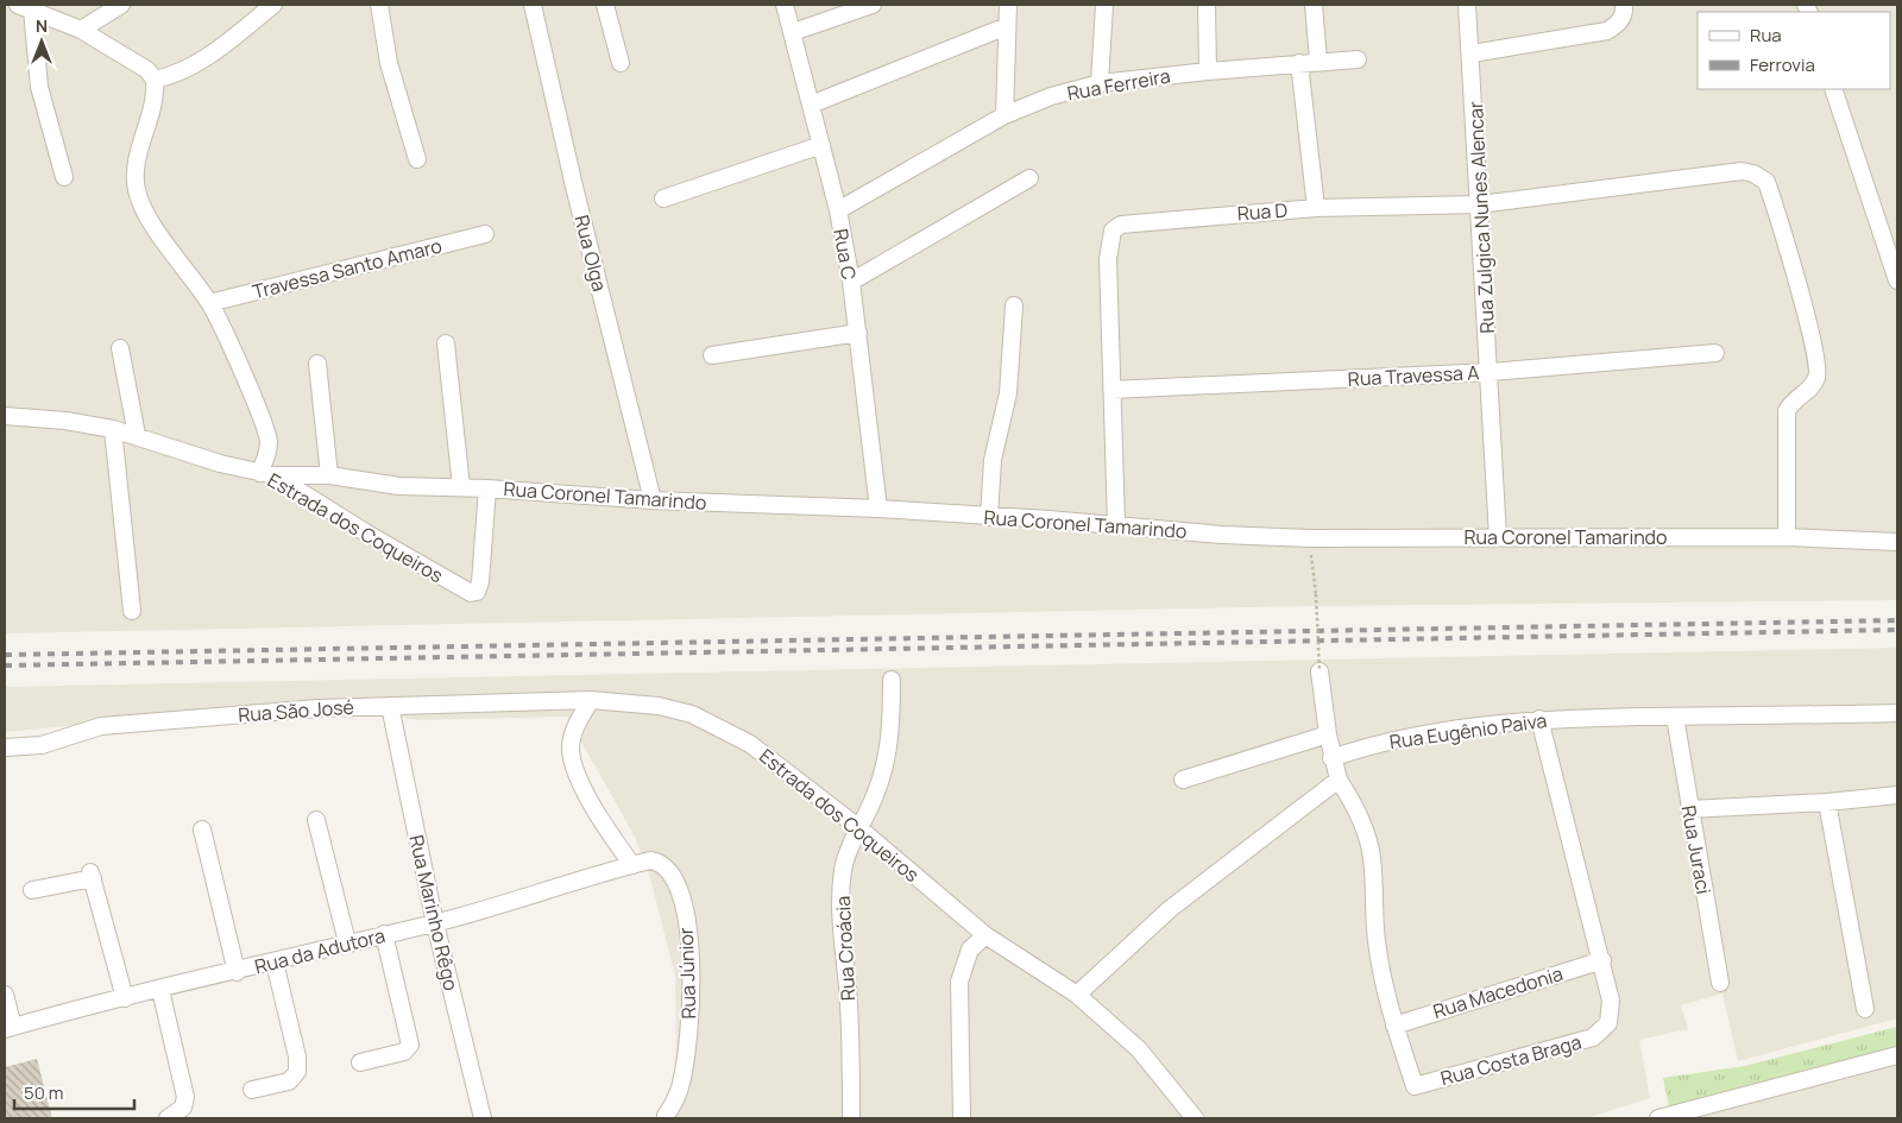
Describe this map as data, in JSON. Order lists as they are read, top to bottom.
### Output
{
  "streets": {
    "street": [
      "Rua Ferreira",
      "Rua D",
      "Rua Zulgica Nunes Alencar",
      "Rua Olga",
      "Rua C",
      "Travessa Santo Amaro",
      "Rua Travessa A",
      "Rua Coronel Tamarindo",
      "Estrada dos Coqueiros",
      "Rua São José",
      "Rua Eugênio Paiva",
      "Rua Juraci",
      "Rua Marinho Rêgo",
      "Rua Croácia",
      "Rua da Adutora",
      "Rua Júnior",
      "Rua Macedonia",
      "Rua Costa Braga"
    ]
  },
  "crossings": [
    ["Rua Ferreira", "Rua C"],
    ["Rua D", "Rua Zulgica Nunes Alencar"],
    ["Rua D", "Rua Travessa A"],
    ["Rua D", "Rua Coronel Tamarindo"],
    ["Rua Zulgica Nunes Alencar", "Rua Travessa A"],
    ["Rua Zulgica Nunes Alencar", "Rua Coronel Tamarindo"],
    ["Rua Olga", "Rua Coronel Tamarindo"],
    ["Rua C", "Rua Coronel Tamarindo"],
    ["Rua Coronel Tamarindo", "Estrada dos Coqueiros"],
    ["Estrada dos Coqueiros", "Rua São José"],
    ["Estrada dos Coqueiros", "Rua Croácia"],
    ["Rua São José", "Rua Marinho Rêgo"],
    ["Rua Eugênio Paiva", "Rua Juraci"],
    ["Rua Eugênio Paiva", "Rua Costa Braga"],
    ["Rua Marinho Rêgo", "Rua da Adutora"],
    ["Rua da Adutora", "Rua Júnior"],
    ["Rua Macedonia", "Rua Costa Braga"]
  ],
  "legend": ["Rua", "Ferrovia"],
  "scale_bar": "50 m",
  "north": "top"
}
